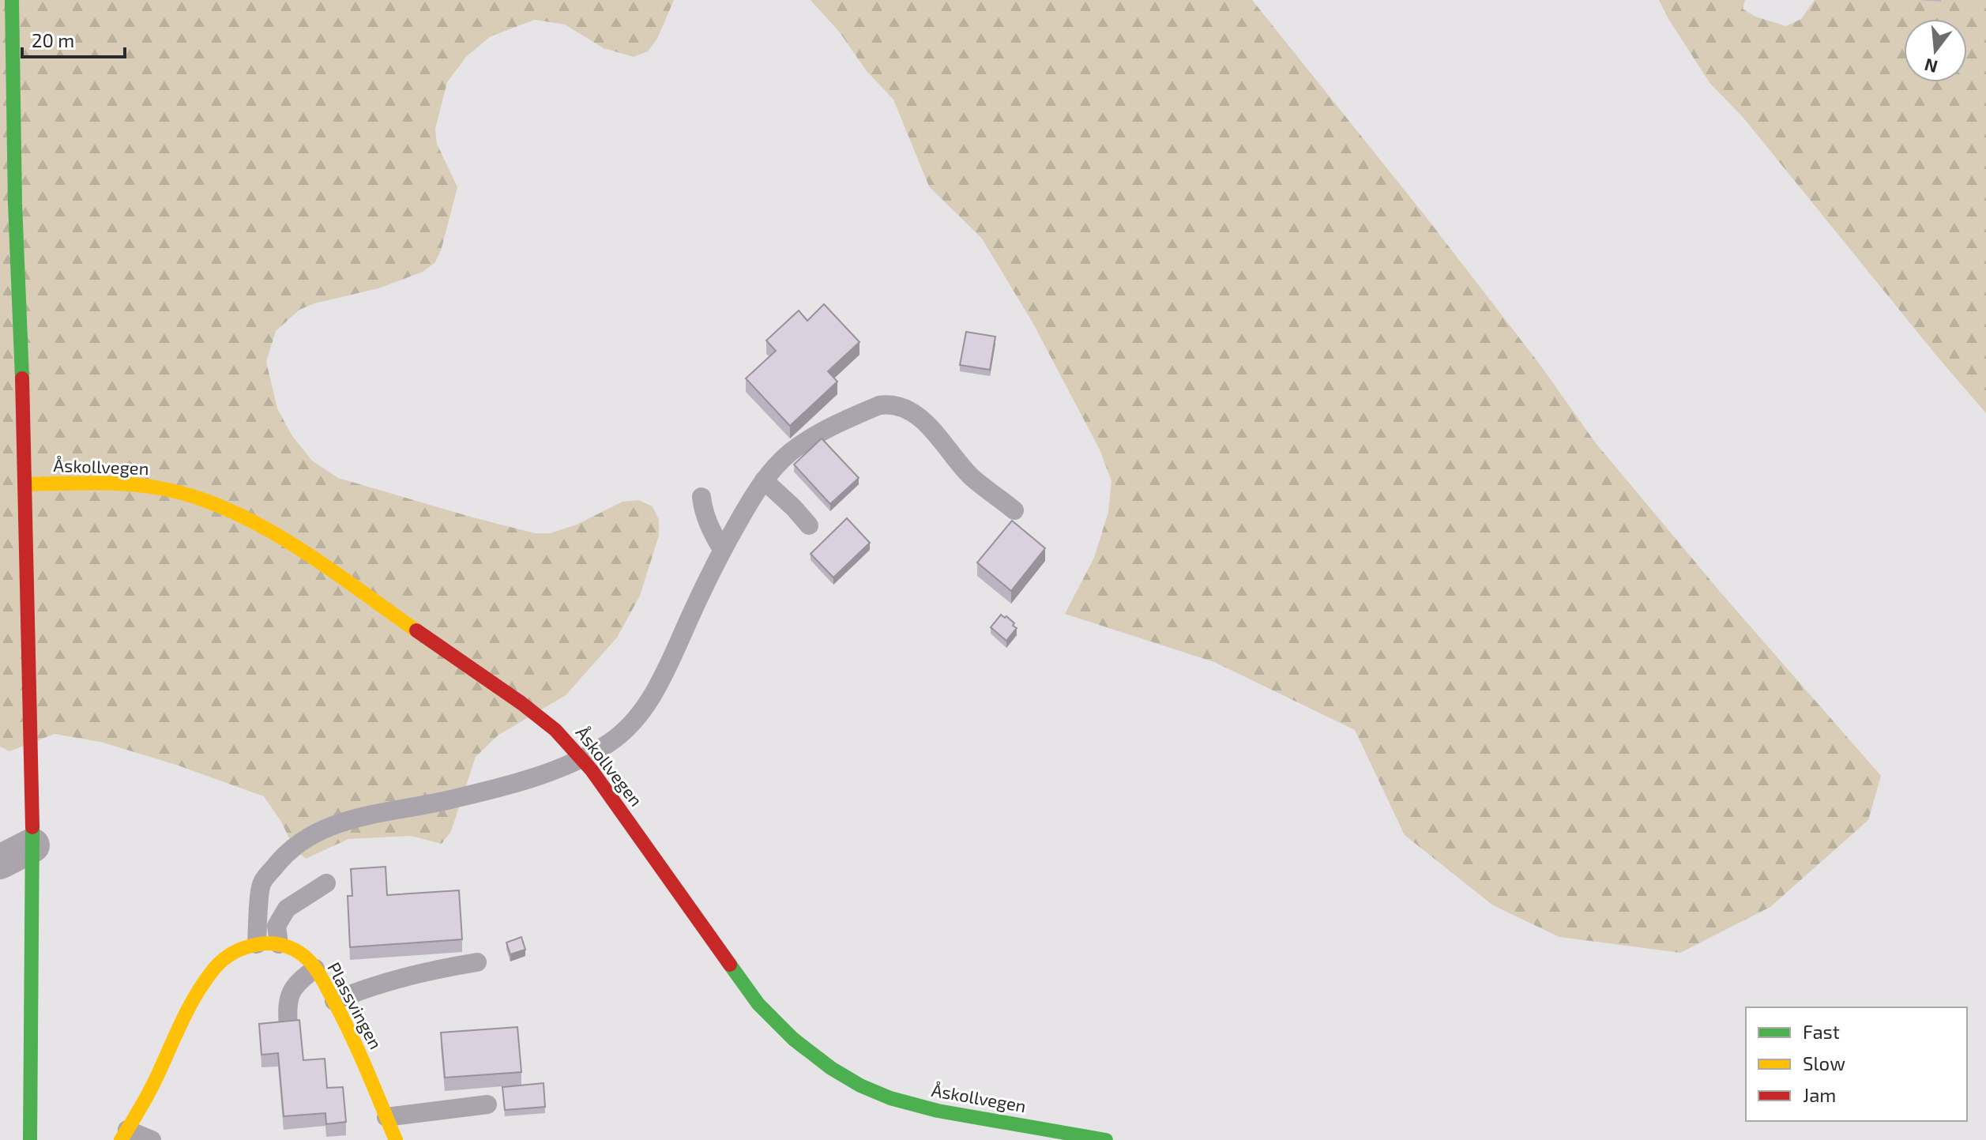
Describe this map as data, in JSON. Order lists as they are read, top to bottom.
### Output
{
  "streets": {
    "street": ["Åskollvegen", "Plassvingen"]
  },
  "legend": ["Fast", "Slow", "Jam"],
  "scale_bar": "20 m",
  "north": "bottom"
}
